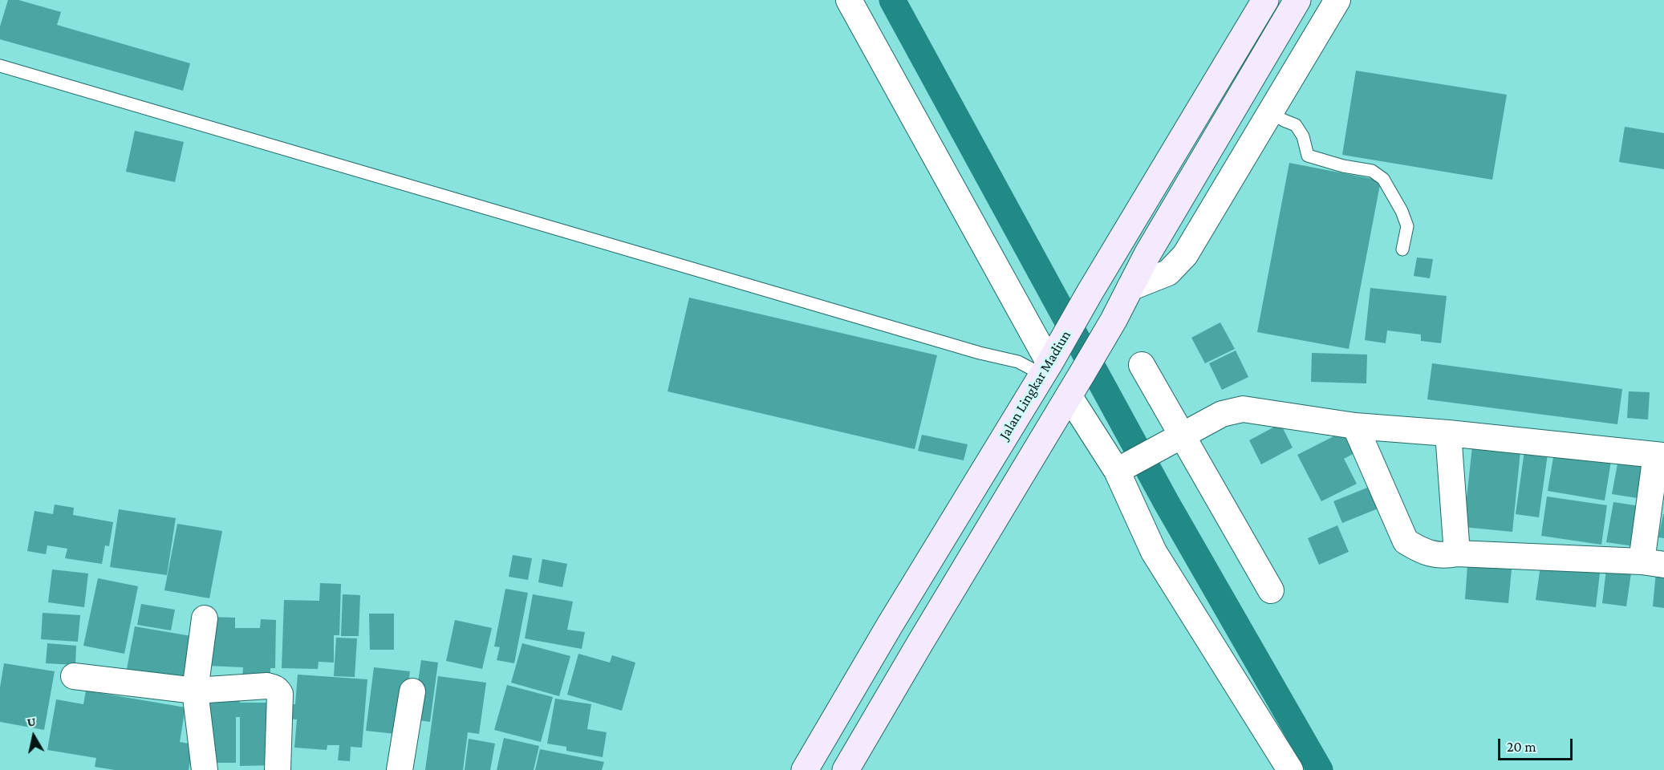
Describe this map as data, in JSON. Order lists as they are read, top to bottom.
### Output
{
  "streets": {
    "main road": ["Jalan Lingkar Madiun"]
  },
  "scale_bar": "20 m",
  "north": "top"
}
